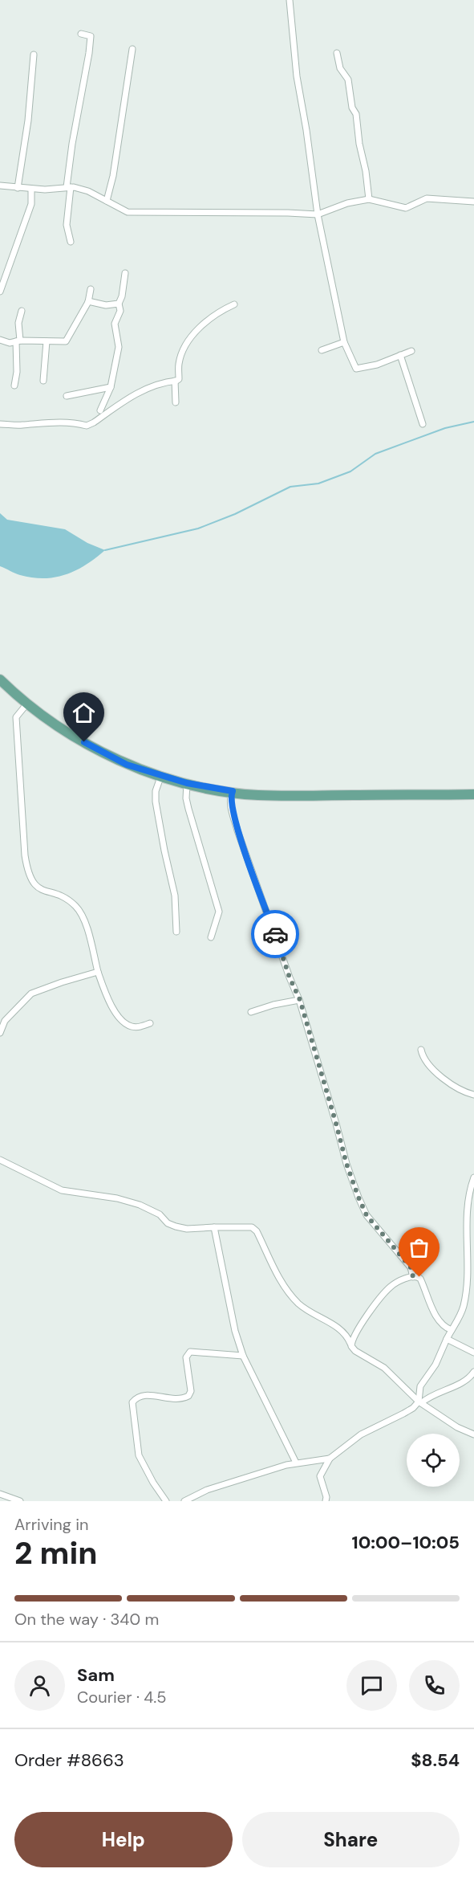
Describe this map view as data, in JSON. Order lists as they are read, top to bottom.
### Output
{
  "page": {
    "heading": ["2 min", "Arriving in", "10:00–10:05"],
    "panel": [
      "Sam",
      "Courier · 4.5",
      "Order #8663",
      "$8.54"
    ],
    "bar": "On the way · 340 m",
    "buttons": ["Help", "Share"]
  }
}
